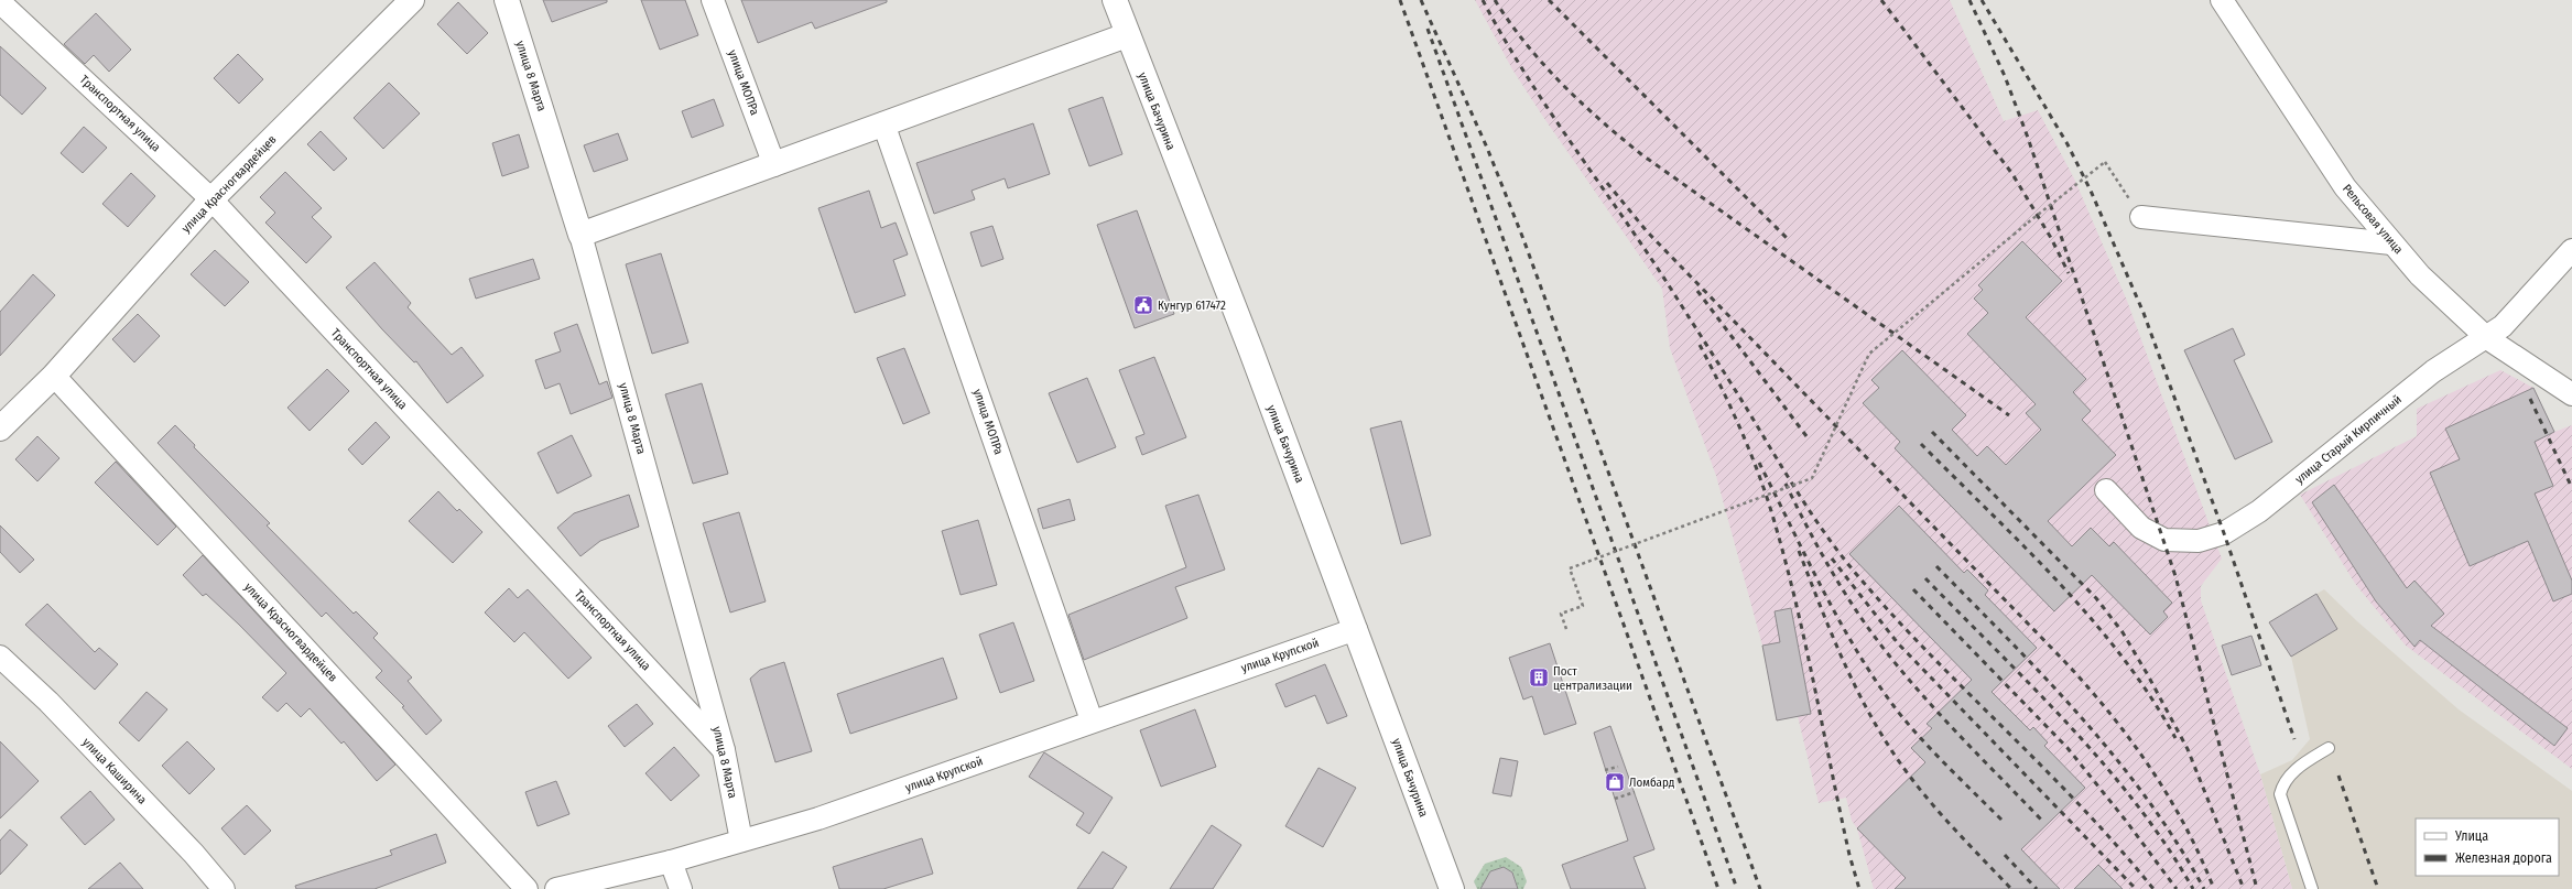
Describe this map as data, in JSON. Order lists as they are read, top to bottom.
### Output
{
  "streets": {
    "street": [
      "улица 8 Марта",
      "улица МОПРа",
      "улица Бачурина",
      "Транспортная улица",
      "улица Красногвардейцев",
      "Рельсовая улица",
      "улица Старый Кирпичный",
      "улица Крупской",
      "улица Каширина"
    ]
  },
  "crossings": [
    ["улица 8 Марта", "Транспортная улица"],
    ["улица 8 Марта", "улица Крупской"],
    ["улица МОПРа", "улица Крупской"],
    ["улица Бачурина", "улица Крупской"],
    ["Транспортная улица", "улица Красногвардейцев"],
    ["Рельсовая улица", "улица Старый Кирпичный"]
  ],
  "places": {
    "public building": ["Кунгур 617472"],
    "building": ["Пост централизации"],
    "shop": ["Ломбард"]
  },
  "legend": ["Улица", "Железная дорога"]
}
